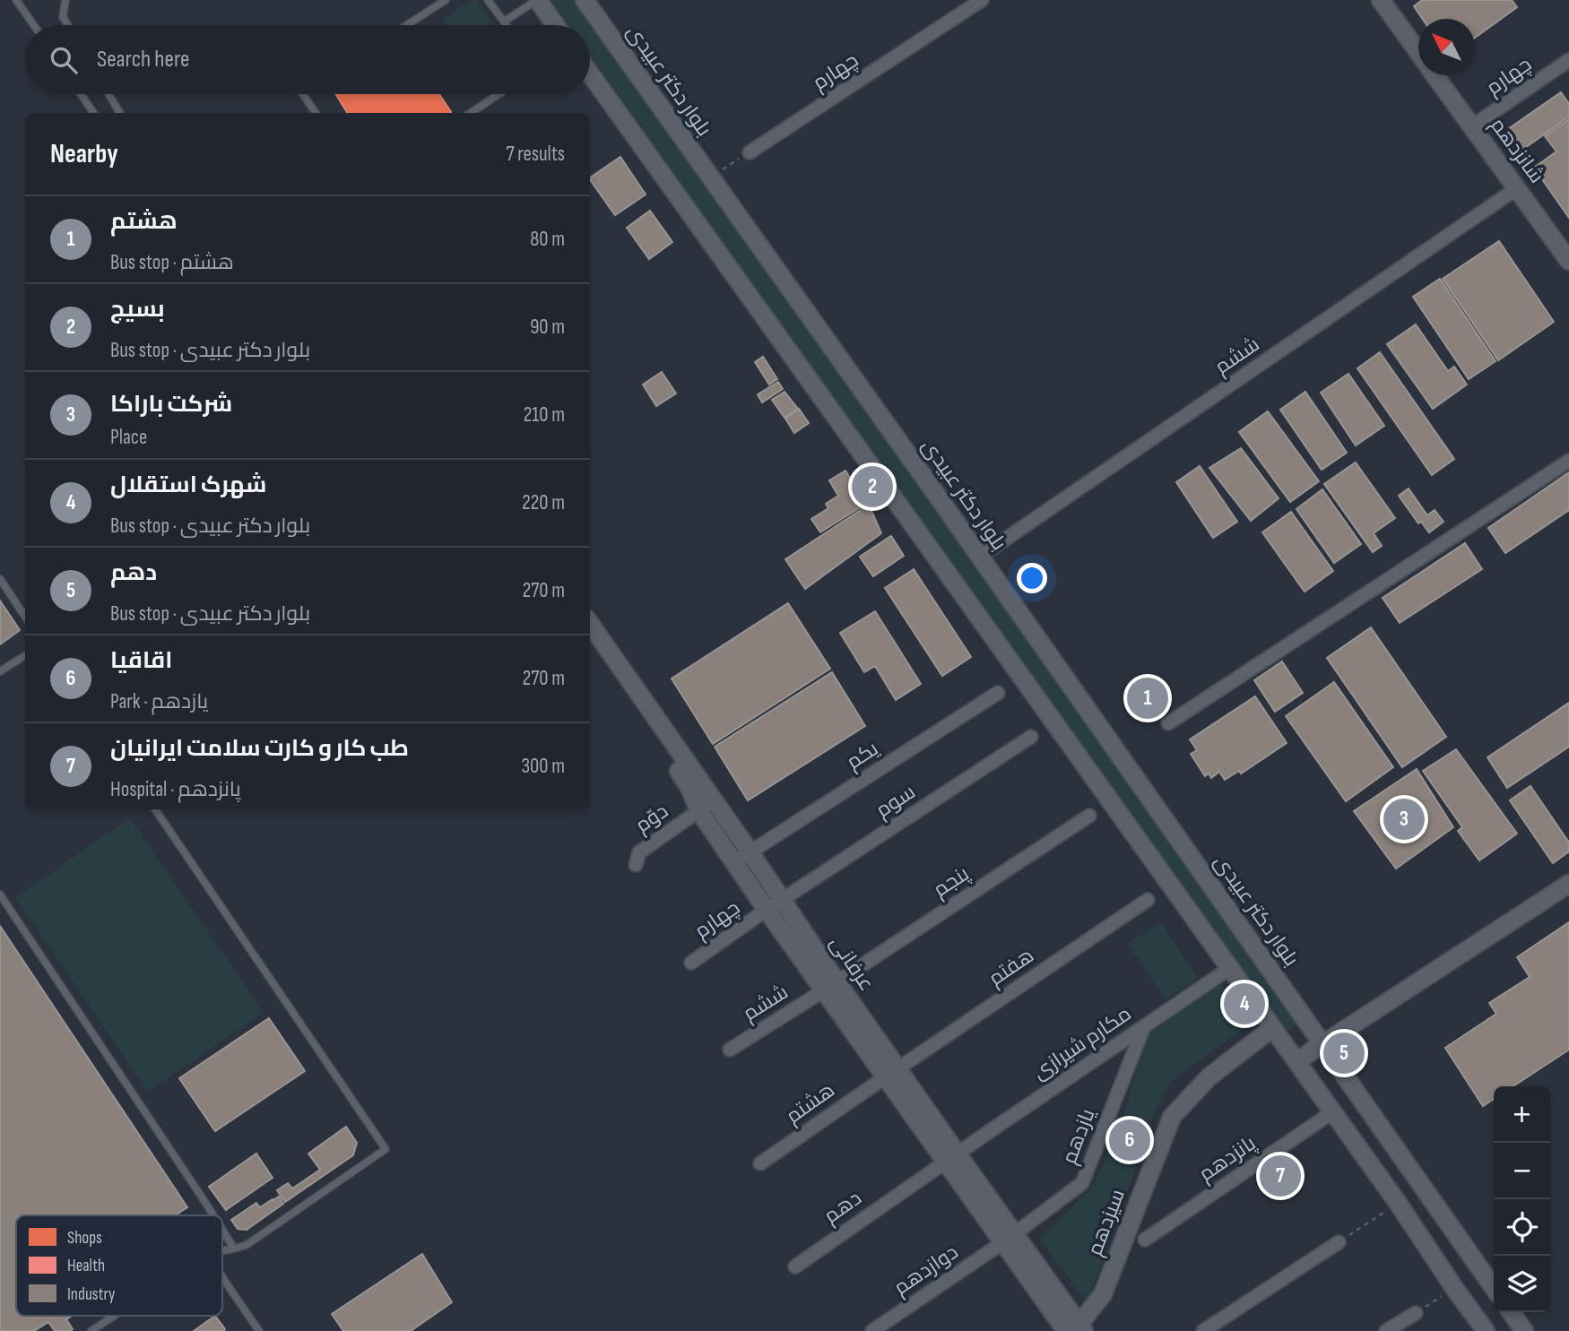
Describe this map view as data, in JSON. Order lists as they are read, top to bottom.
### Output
{
  "streets": {
    "main road": [
      "بلوار دکتر عبیدی",
      "شانزدهم",
      "عرفانی",
      "سیزدهم"
    ],
    "street": [
      "چهارم",
      "ششم",
      "یکم",
      "سوم",
      "دوّم",
      "پنجم",
      "هفتم",
      "مکارم شیرازی",
      "هشتم",
      "یازدهم",
      "پانزدهم",
      "دهم",
      "دوازدهم"
    ]
  },
  "crossings": [
    ["چهارم", "شانزدهم"],
    ["چهارم", "سوم"],
    ["چهارم", "عرفانی"],
    ["بلوار دکتر عبیدی", "ششم"],
    ["شانزدهم", "ششم"],
    ["ششم", "پنجم"],
    ["ششم", "عرفانی"],
    ["یکم", "عرفانی"],
    ["سوم", "عرفانی"],
    ["دوّم", "عرفانی"],
    ["پنجم", "عرفانی"],
    ["عرفانی", "هفتم"],
    ["عرفانی", "مکارم شیرازی"],
    ["عرفانی", "هشتم"],
    ["عرفانی", "یازدهم"],
    ["عرفانی", "دهم"],
    ["عرفانی", "سیزدهم"],
    ["عرفانی", "دوازدهم"],
    ["هفتم", "هشتم"],
    ["مکارم شیرازی", "یازدهم"],
    ["مکارم شیرازی", "دهم"],
    ["یازدهم", "دوازدهم"]
  ],
  "legend": ["Shops", "Health", "Industry"],
  "north": "top left",
  "page": {
    "search": "Search here",
    "heading": ["Nearby", "7 results"],
    "list": [
      {
        "mark": "1",
        "name": "هشتم",
        "note": "Bus stop · هشتم",
        "value": "80 m"
      },
      {
        "mark": "2",
        "name": "بسیج",
        "note": "Bus stop · بلوار دکتر عبیدی",
        "value": "90 m"
      },
      {
        "mark": "3",
        "name": "شرکت باراکا",
        "note": "Place",
        "value": "210 m"
      },
      {
        "mark": "4",
        "name": "شهرک استقلال",
        "note": "Bus stop · بلوار دکتر عبیدی",
        "value": "220 m"
      },
      {
        "mark": "5",
        "name": "دهم",
        "note": "Bus stop · بلوار دکتر عبیدی",
        "value": "270 m"
      },
      {
        "mark": "6",
        "name": "اقاقیا",
        "note": "Park · یازدهم",
        "value": "270 m"
      },
      {
        "mark": "7",
        "name": "طب کار و کارت سلامت ایرانیان",
        "note": "Hospital · پانزدهم",
        "value": "300 m"
      }
    ],
    "pins": [
      "2",
      "1",
      "3",
      "4",
      "5",
      "6",
      "7"
    ],
    "map_buttons": ["+", "−"]
  }
}
